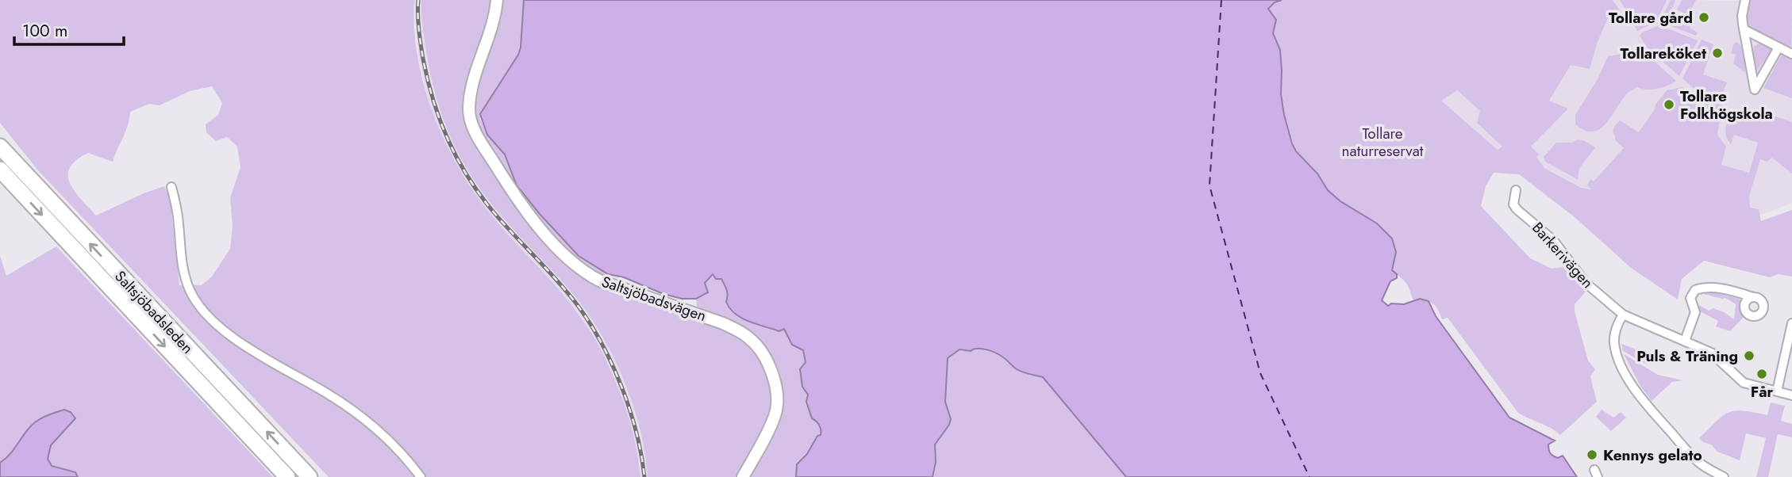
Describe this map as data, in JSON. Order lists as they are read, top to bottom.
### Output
{
  "streets": {
    "highway": ["Saltsjöbadsleden"],
    "street": ["Barkerivägen", "Saltsjöbadsvägen"]
  },
  "parks": ["Tollare naturreservat"],
  "places": [
    "Tollare gård",
    "Tollareköket",
    "Tollare Folkhögskola",
    "Puls & Träning",
    "Får",
    "Kennys gelato"
  ],
  "scale_bar": "100 m"
}
